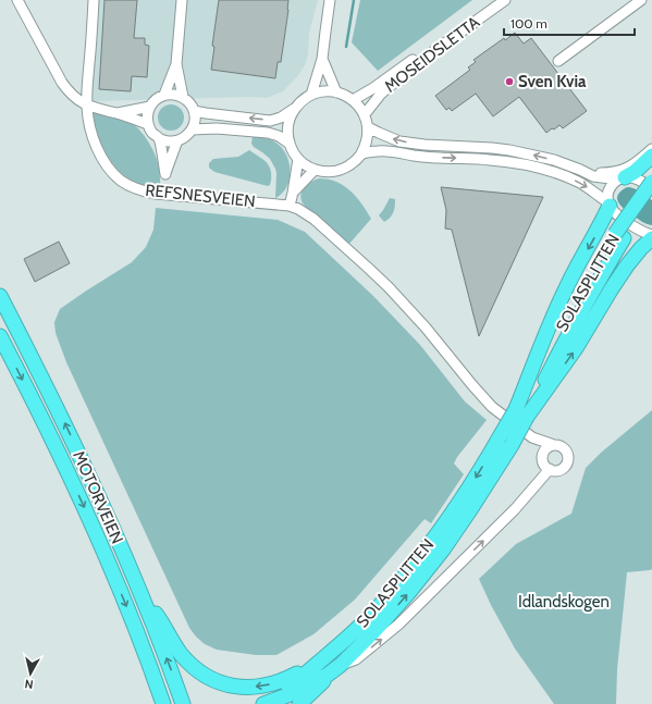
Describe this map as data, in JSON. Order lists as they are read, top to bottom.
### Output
{
  "streets": {
    "highway": ["SOLASPLITTEN", "MOTORVEIEN"],
    "street": ["MOSEIDSLETTA", "REFSNESVEIEN"]
  },
  "parks": ["Idlandskogen"],
  "places": ["Sven Kvia"],
  "scale_bar": "100 m",
  "north": "bottom"
}
